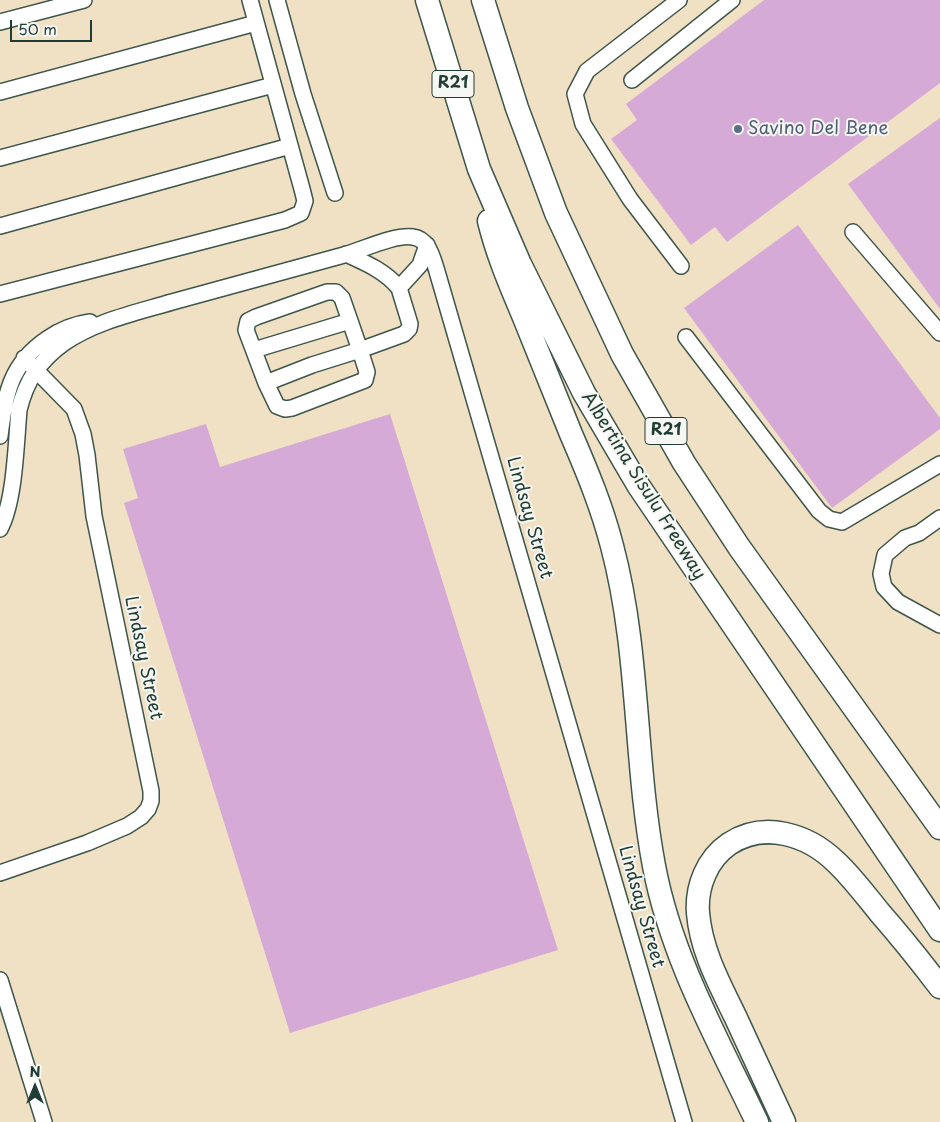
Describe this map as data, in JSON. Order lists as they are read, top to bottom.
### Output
{
  "streets": {
    "highway": ["R21", "Albertina Sisulu Freeway"],
    "street": ["Lindsay Street"]
  },
  "places": ["Savino Del Bene"],
  "scale_bar": "50 m",
  "north": "top"
}
